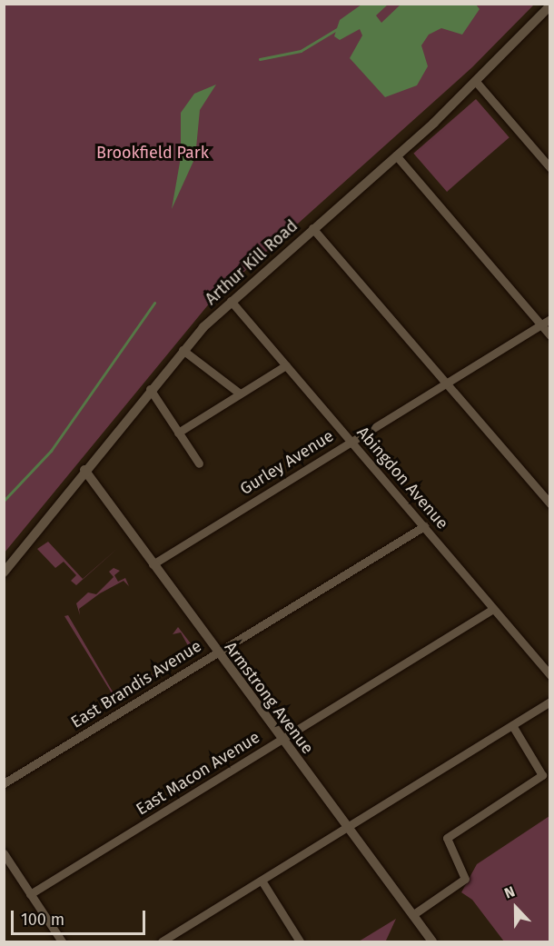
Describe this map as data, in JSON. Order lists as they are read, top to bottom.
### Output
{
  "streets": {
    "street": [
      "Arthur Kill Road",
      "Gurley Avenue",
      "Abingdon Avenue",
      "East Brandis Avenue",
      "Armstrong Avenue",
      "East Macon Avenue"
    ]
  },
  "crossings": [
    ["Arthur Kill Road", "Abingdon Avenue"],
    ["Arthur Kill Road", "Armstrong Avenue"],
    ["Gurley Avenue", "Abingdon Avenue"],
    ["Gurley Avenue", "Armstrong Avenue"],
    ["Abingdon Avenue", "East Brandis Avenue"],
    ["Abingdon Avenue", "East Macon Avenue"],
    ["East Brandis Avenue", "Armstrong Avenue"],
    ["Armstrong Avenue", "East Macon Avenue"]
  ],
  "parks": ["Brookfield Park"],
  "scale_bar": "100 m",
  "north": "top"
}
